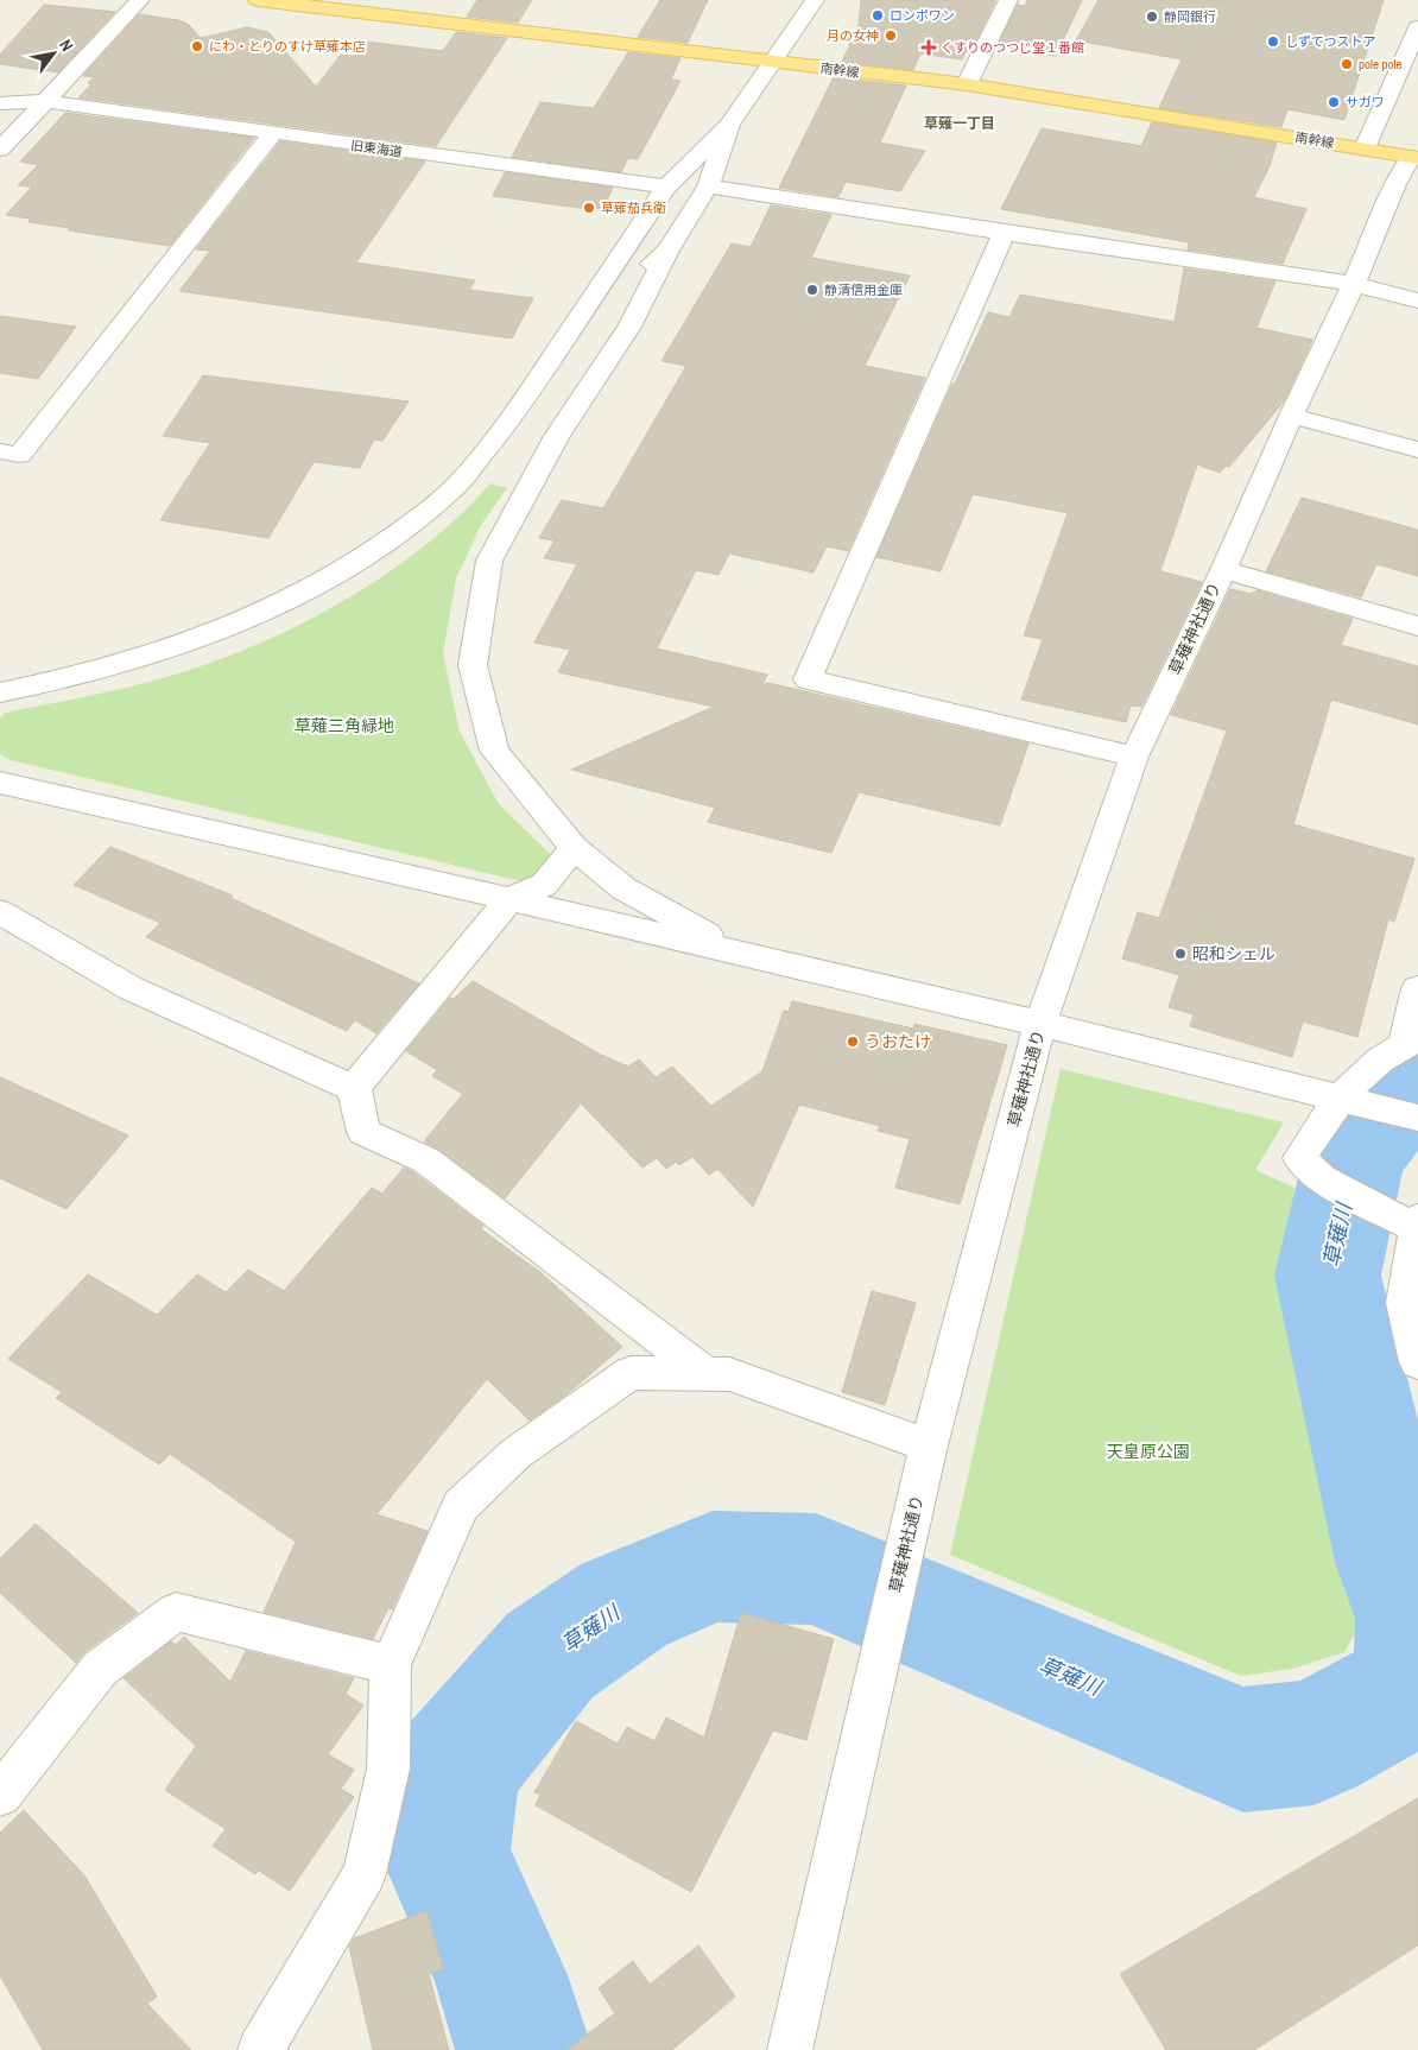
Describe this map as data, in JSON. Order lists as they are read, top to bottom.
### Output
{
  "streets": {
    "main road": ["南幹線"],
    "street": ["旧東海道", "草薙神社通り"]
  },
  "crossings": [
    ["南幹線", "草薙神社通り"]
  ],
  "districts": ["草薙一丁目"],
  "water": ["草薙川"],
  "parks": ["草薙三角緑地", "天皇原公園"],
  "places": {
    "other": [
      "ロンポワン",
      "静岡銀行",
      "月の女神",
      "しずてつストア",
      "にわ・とりのすけ草薙本店",
      "pole pole",
      "サガワ",
      "草薙茄兵衛",
      "静清信用金庫",
      "昭和シェル",
      "うおたけ"
    ],
    "health": ["くすりのつつじ堂１番館"]
  },
  "north": "top right"
}
